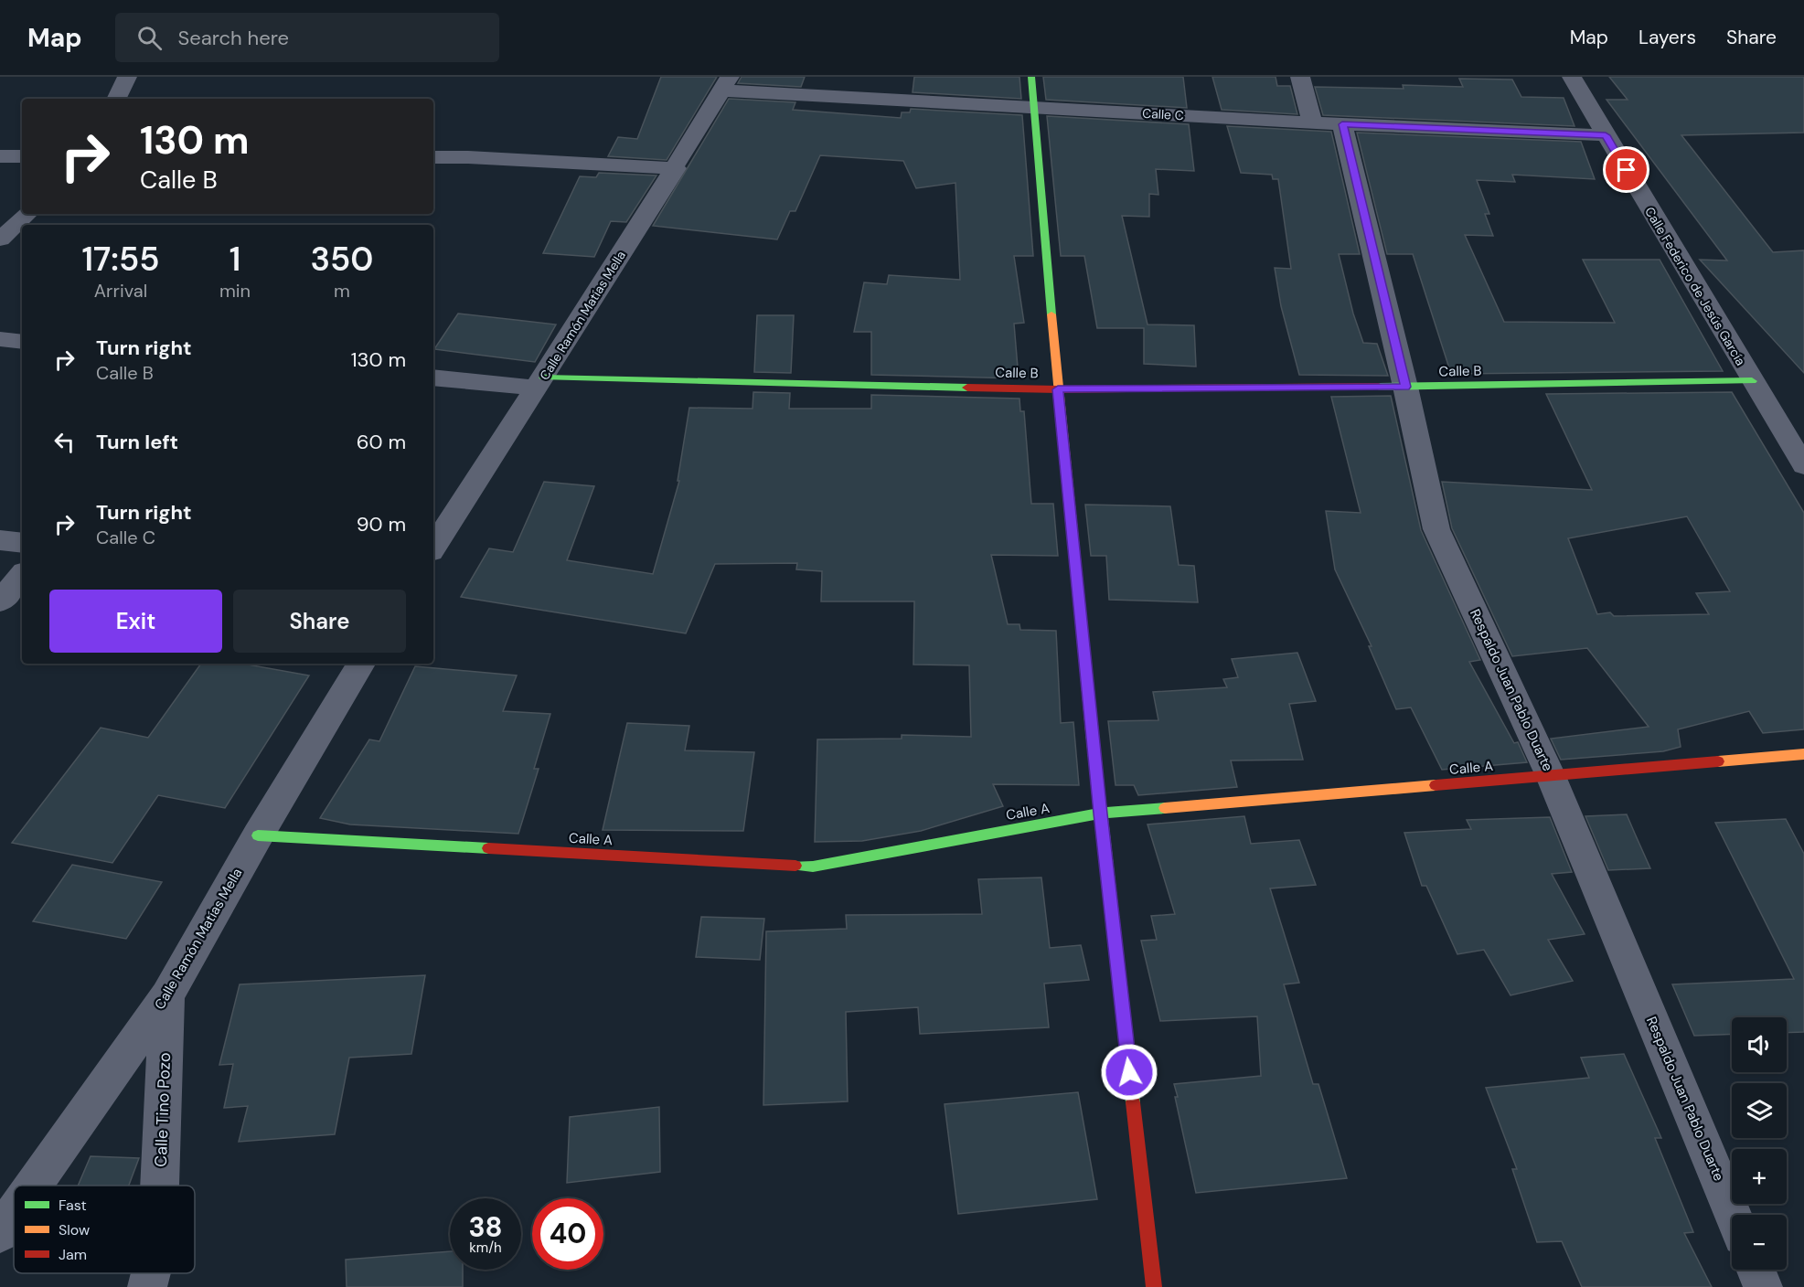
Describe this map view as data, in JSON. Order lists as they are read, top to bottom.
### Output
{
  "streets": {
    "street": [
      "Calle C",
      "Calle Federico de Jesús García",
      "Calle Ramón Matías Mella",
      "Calle B",
      "Respaldo Juan Pablo Duarte",
      "Calle A",
      "Calle Tino Pozo"
    ]
  },
  "crossings": [
    ["Calle C", "Calle Federico de Jesús García"],
    ["Calle C", "Calle Ramón Matías Mella"],
    ["Calle C", "Respaldo Juan Pablo Duarte"],
    ["Calle Federico de Jesús García", "Calle B"],
    ["Calle Ramón Matías Mella", "Calle B"],
    ["Calle Ramón Matías Mella", "Calle A"],
    ["Calle Ramón Matías Mella", "Calle Tino Pozo"],
    ["Calle B", "Respaldo Juan Pablo Duarte"],
    ["Respaldo Juan Pablo Duarte", "Calle A"]
  ],
  "legend": ["Fast", "Slow", "Jam"],
  "page": {
    "header": "Map",
    "search": "Search here",
    "nav": ["Map", "Layers", "Share"],
    "turn": ["130 m", "Calle B"],
    "eta": [
      "17:55",
      "Arrival",
      "1",
      "min",
      "350",
      "m"
    ],
    "list": [
      {
        "name": "Turn right",
        "note": "Calle B",
        "value": "130 m"
      },
      {
        "name": "Turn left",
        "value": "60 m"
      },
      {
        "name": "Turn right",
        "note": "Calle C",
        "value": "90 m"
      }
    ],
    "buttons": ["Exit", "Share"],
    "map_buttons": ["+", "−"],
    "speed": "38 km/h",
    "limit": "40"
  }
}
